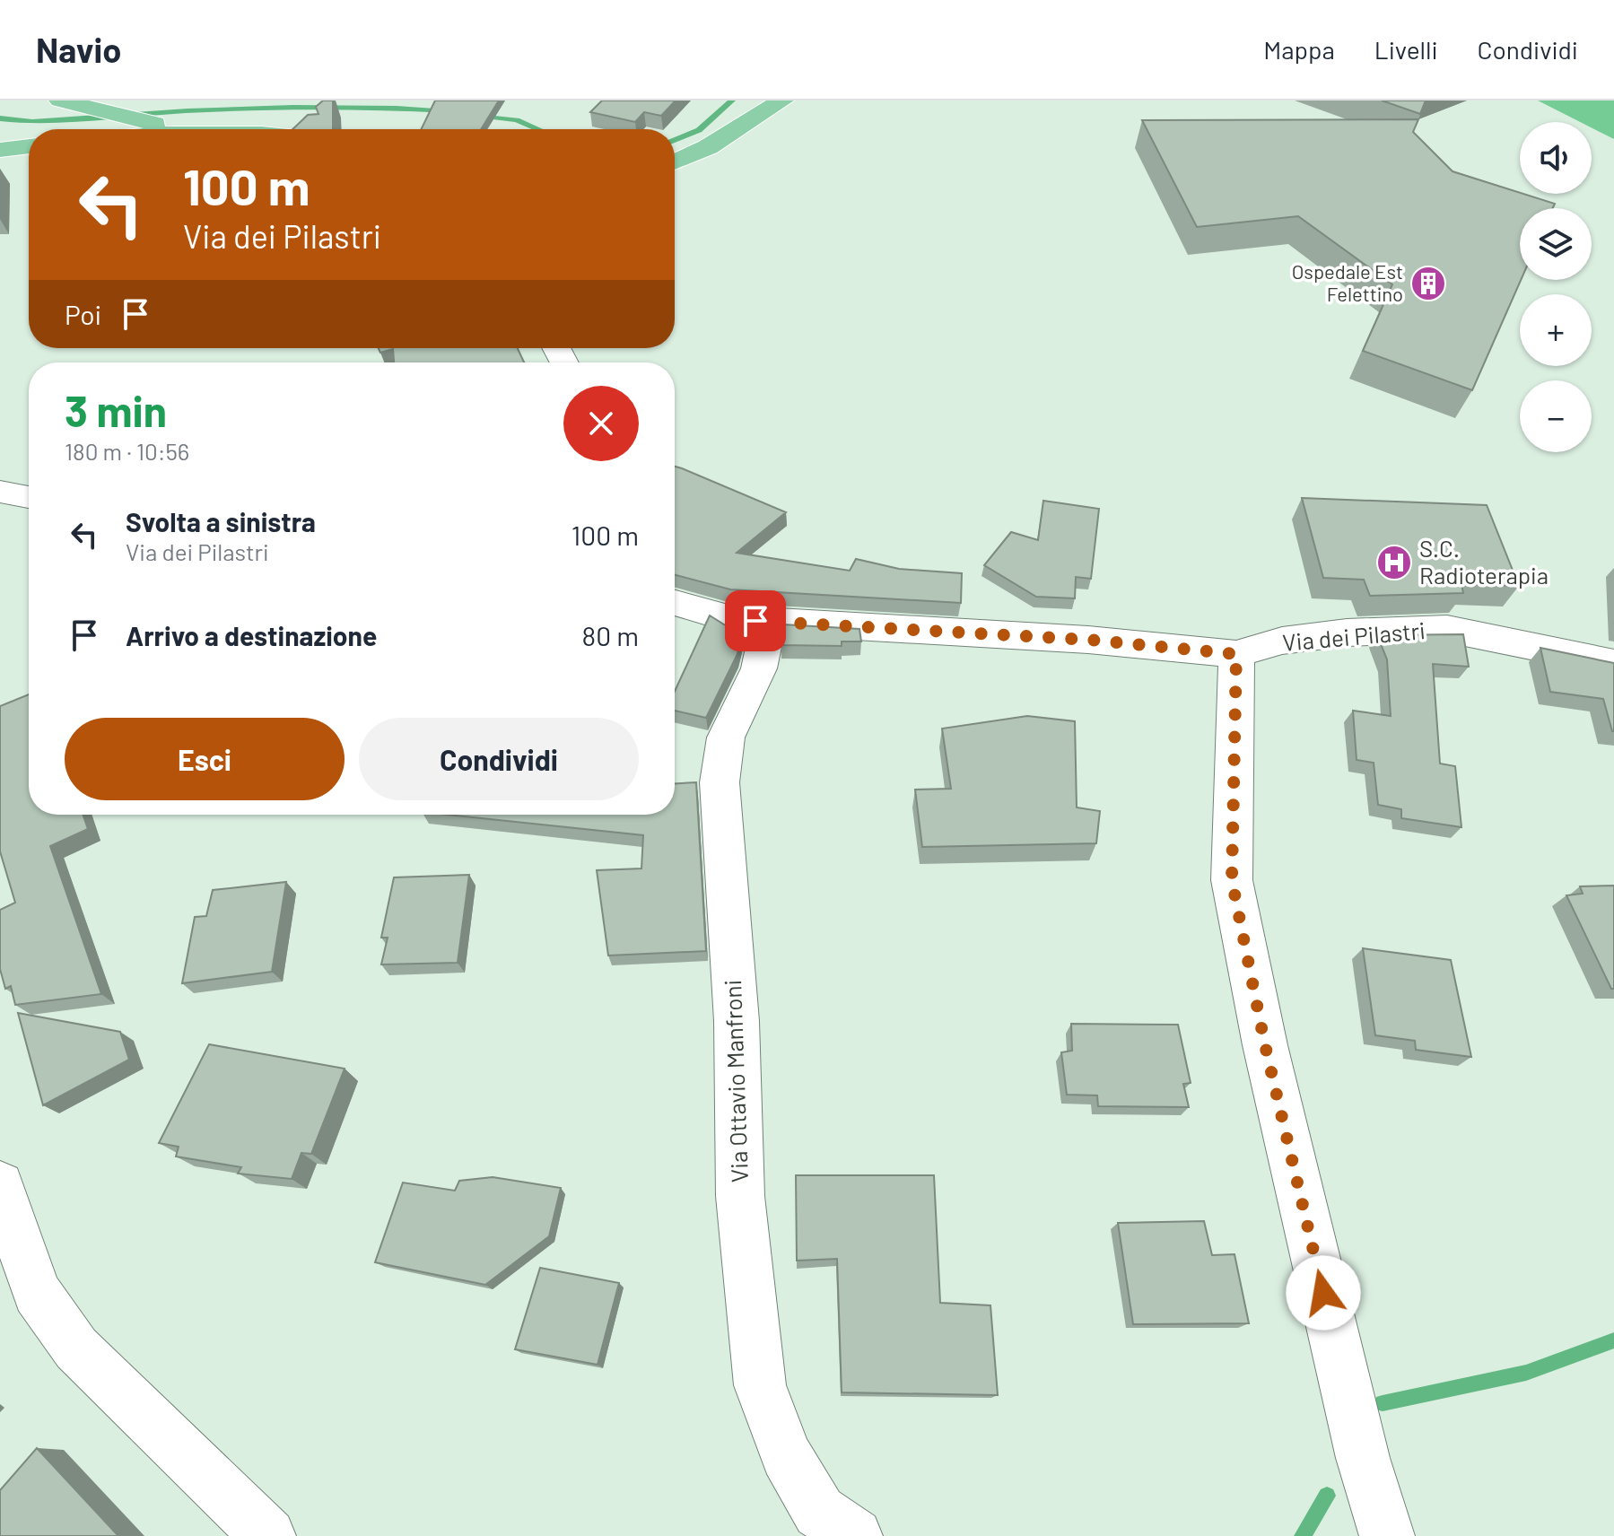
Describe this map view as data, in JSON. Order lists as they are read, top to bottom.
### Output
{
  "streets": {
    "street": ["Via dei Pilastri", "Via Ottavio Manfroni"]
  },
  "crossings": [
    ["Via dei Pilastri", "Via Ottavio Manfroni"]
  ],
  "places": {
    "building": ["Ospedale Est Felettino"],
    "hospital": ["S.C. Radioterapia"]
  },
  "page": {
    "header": "Navio",
    "nav": ["Mappa", "Livelli", "Condividi"],
    "map_buttons": ["+", "−"],
    "turn": ["100 m", "Via dei Pilastri"],
    "then": "Poi",
    "heading": ["3 min", "180 m · 10:56"],
    "list": [
      {
        "name": "Svolta a sinistra",
        "note": "Via dei Pilastri",
        "value": "100 m"
      },
      {
        "name": "Arrivo a destinazione",
        "value": "80 m"
      }
    ],
    "buttons": ["Esci", "Condividi"]
  }
}
